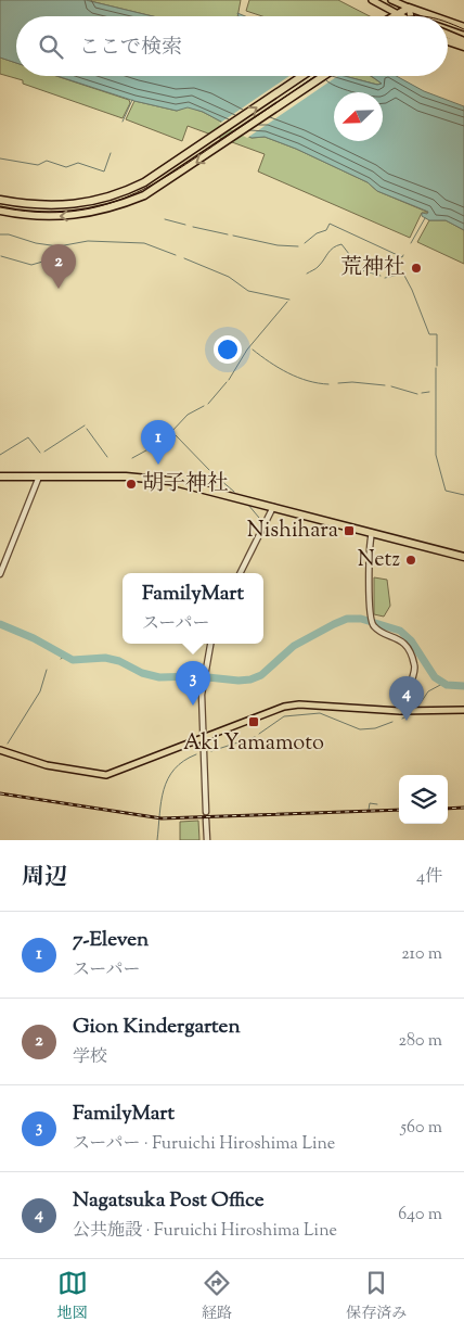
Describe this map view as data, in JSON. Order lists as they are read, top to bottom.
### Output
{
  "places": {
    "other": ["荒神社", "胡子神社", "Netz"],
    "transit": ["Nishihara", "Aki Yamamoto"]
  },
  "north": "bottom left",
  "page": {
    "search": "ここで検索",
    "pins": [
      "2",
      "1",
      "3",
      "4"
    ],
    "popup": ["FamilyMart", "スーパー"],
    "heading": ["周辺", "4件"],
    "list": [
      {
        "mark": "1",
        "name": "7-Eleven",
        "note": "スーパー",
        "value": "210 m"
      },
      {
        "mark": "2",
        "name": "Gion Kindergarten",
        "note": "学校",
        "value": "280 m"
      },
      {
        "mark": "3",
        "name": "FamilyMart",
        "note": "スーパー · Furuichi Hiroshima Line",
        "value": "560 m"
      },
      {
        "mark": "4",
        "name": "Nagatsuka Post Office",
        "note": "公共施設 · Furuichi Hiroshima Line",
        "value": "640 m"
      }
    ],
    "nav": ["地図", "経路", "保存済み"]
  }
}
